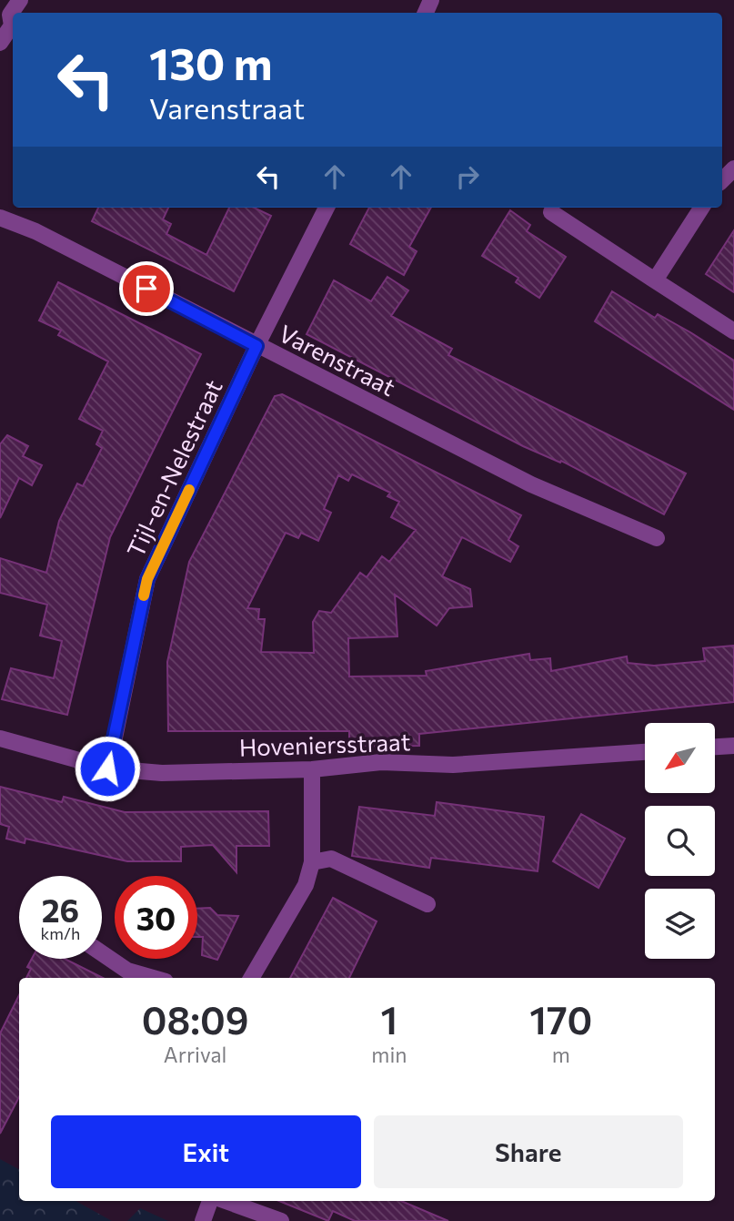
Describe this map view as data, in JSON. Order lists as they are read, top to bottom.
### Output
{
  "streets": {
    "street": ["Varenstraat", "Tijl-en-Nelestraat", "Hoveniersstraat"]
  },
  "crossings": [
    ["Varenstraat", "Tijl-en-Nelestraat"],
    ["Tijl-en-Nelestraat", "Hoveniersstraat"]
  ],
  "north": "bottom left",
  "page": {
    "turn": ["130 m", "Varenstraat"],
    "speed": "26 km/h",
    "limit": "30",
    "eta": [
      "08:09",
      "Arrival",
      "1",
      "min",
      "170",
      "m"
    ],
    "buttons": ["Exit", "Share"]
  }
}
